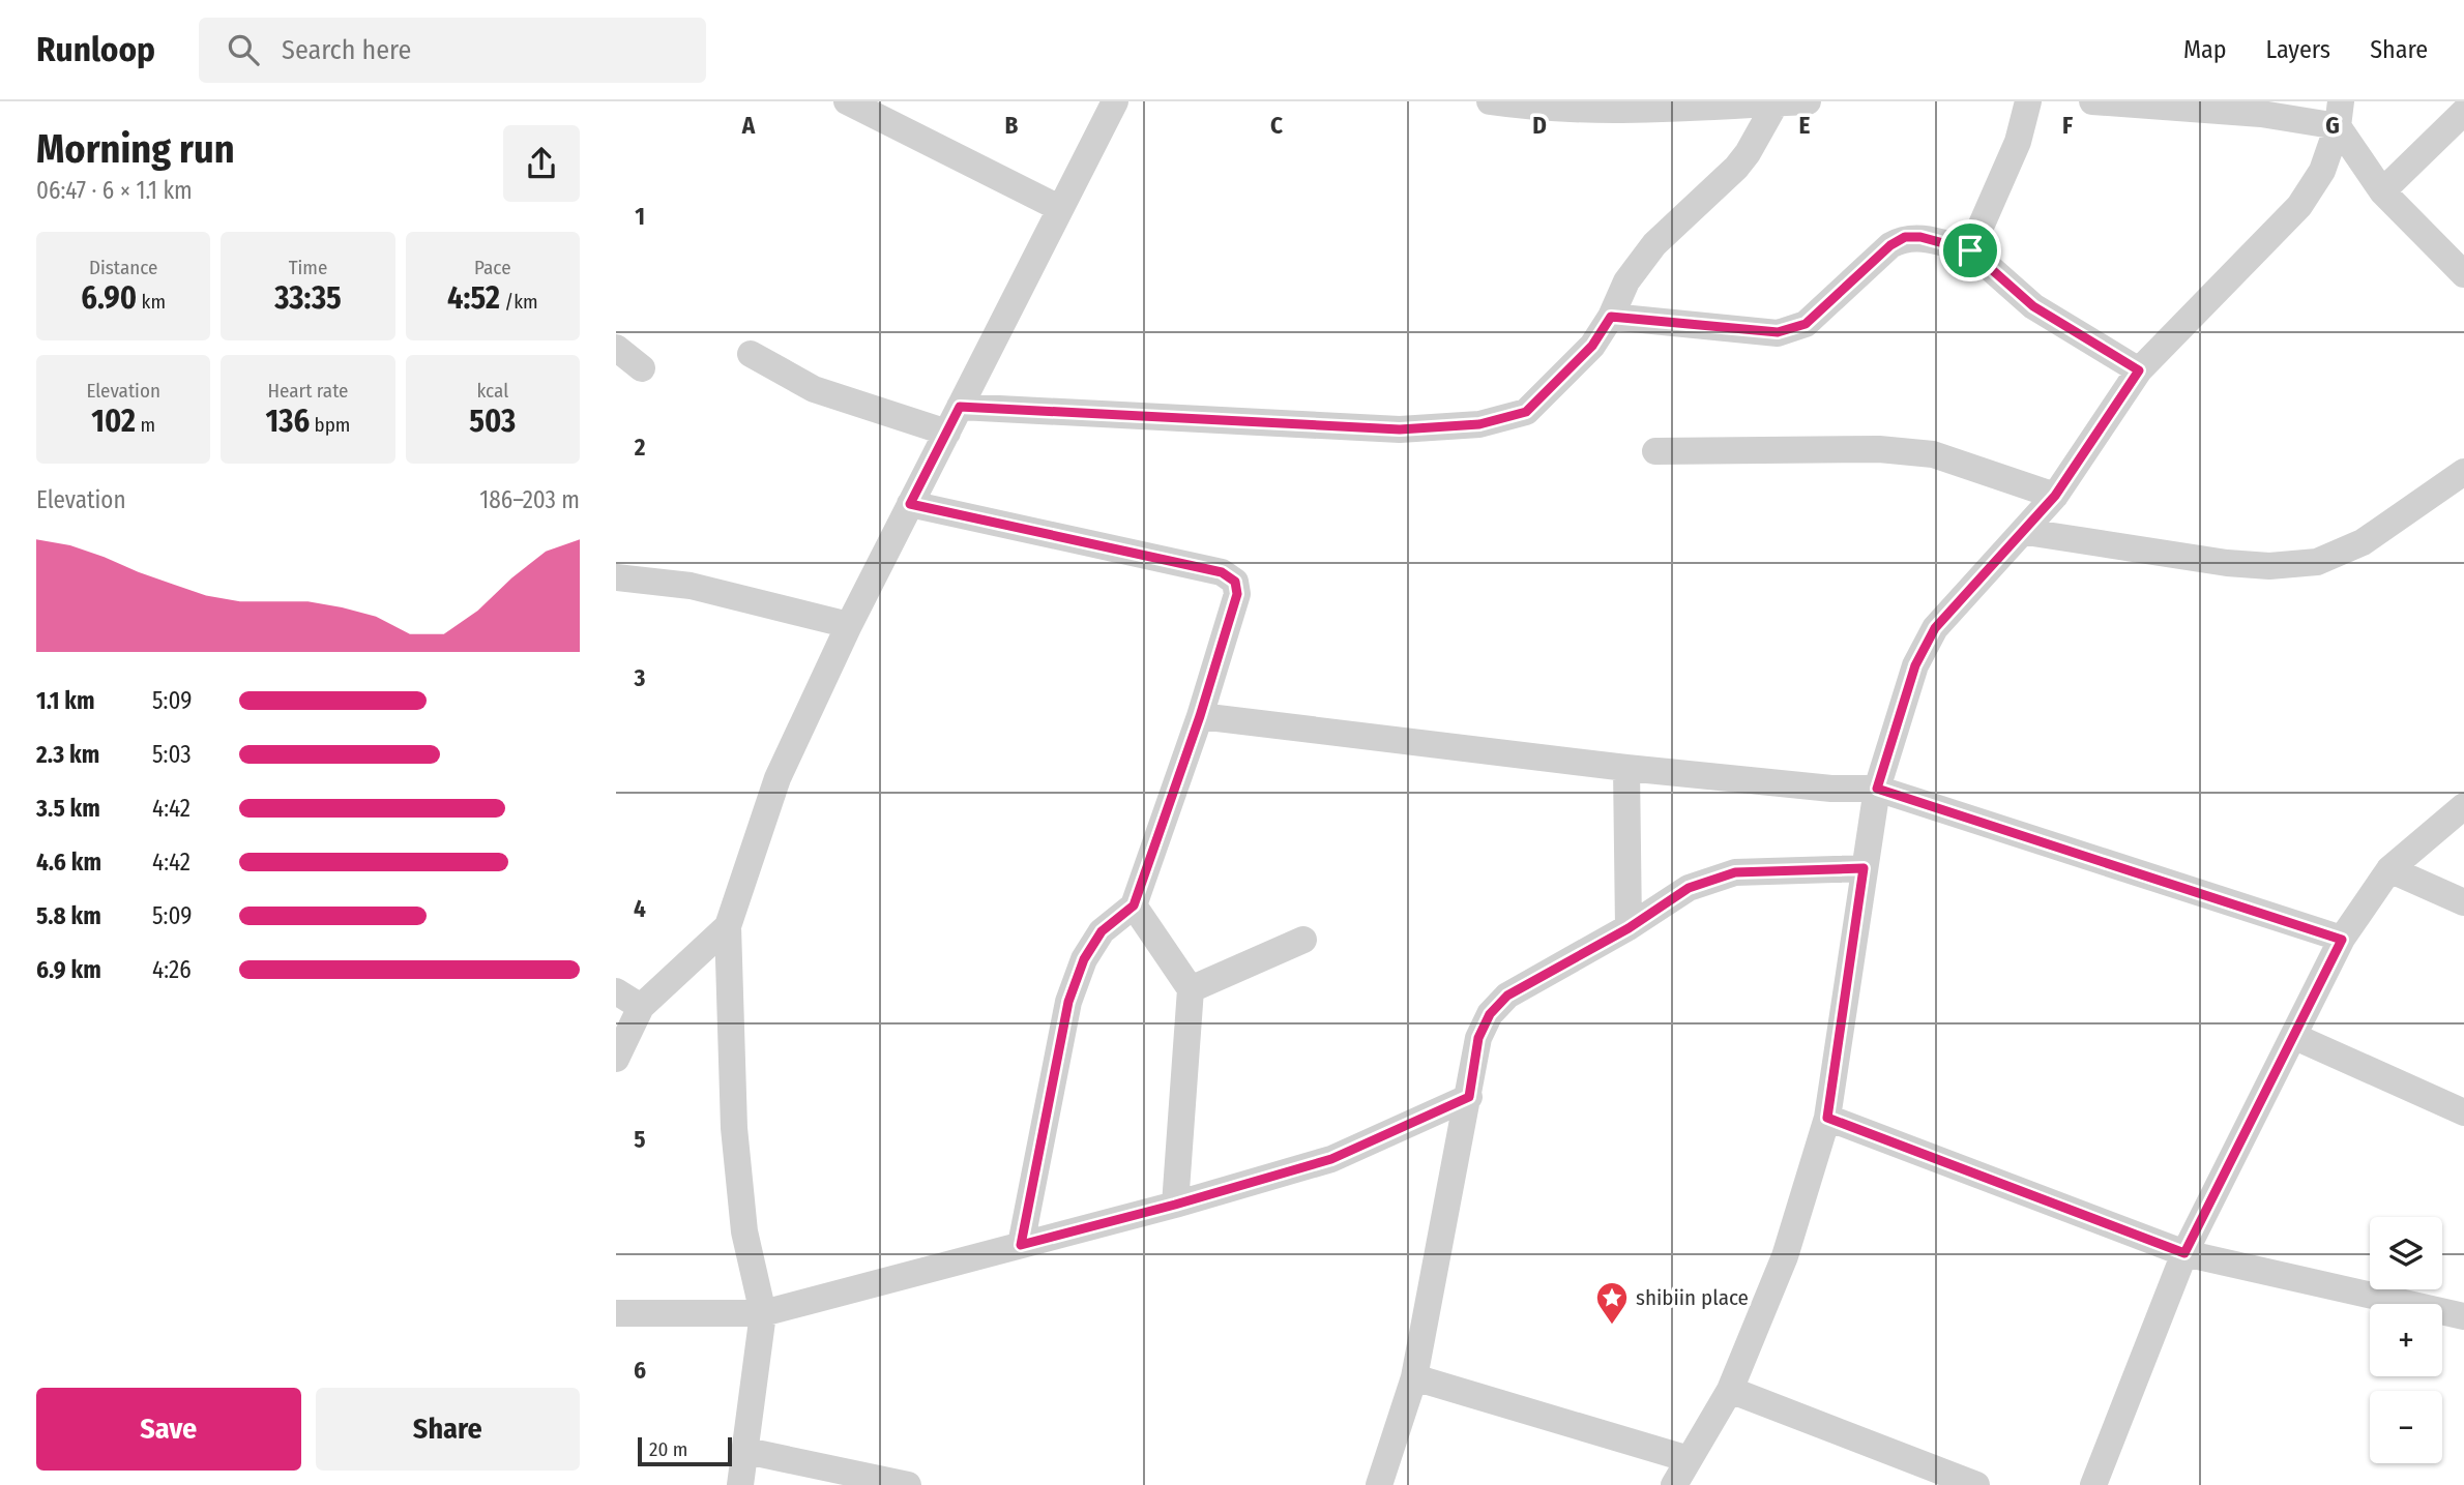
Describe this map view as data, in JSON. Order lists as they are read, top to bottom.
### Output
{
  "places": {
    "place": ["shibiin place"]
  },
  "scale_bar": "20 m",
  "page": {
    "header": "Runloop",
    "search": "Search here",
    "nav": ["Map", "Layers", "Share"],
    "heading": ["Morning run", "06:47 · 6 × 1.1 km"],
    "stats": [
      ["Distance", "6.90 km"],
      ["Time", "33:35"],
      ["Pace", "4:52 /km"],
      ["Elevation", "102 m"],
      ["Heart rate", "136 bpm"],
      ["kcal", "503"]
    ],
    "chart": ["Elevation", "186–203 m"],
    "list": [
      {
        "name": "1.1 km",
        "note": "5:09"
      },
      {
        "name": "2.3 km",
        "note": "5:03"
      },
      {
        "name": "3.5 km",
        "note": "4:42"
      },
      {
        "name": "4.6 km",
        "note": "4:42"
      },
      {
        "name": "5.8 km",
        "note": "5:09"
      },
      {
        "name": "6.9 km",
        "note": "4:26"
      }
    ],
    "map_buttons": ["+", "−"],
    "buttons": ["Save", "Share"],
    "scale": "20 m"
  },
  "grid": {
    "columns": [
      "A",
      "B",
      "C",
      "D",
      "E",
      "F",
      "G"
    ],
    "rows": [
      "1",
      "2",
      "3",
      "4",
      "5",
      "6"
    ]
  }
}
